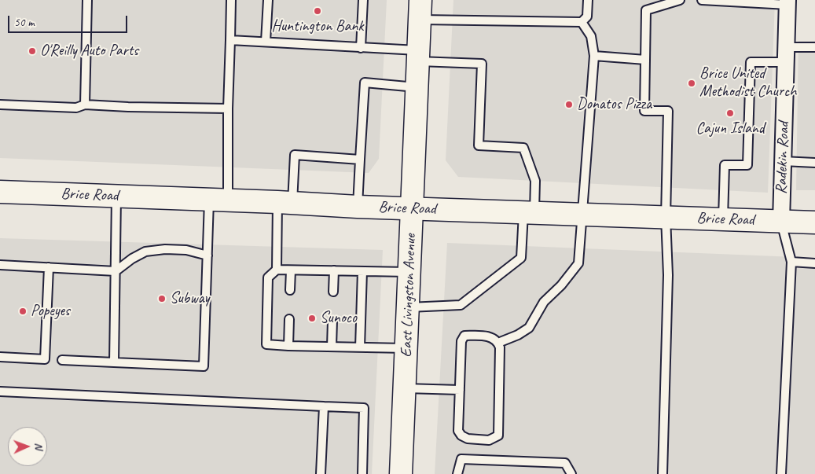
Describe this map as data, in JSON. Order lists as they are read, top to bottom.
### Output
{
  "streets": {
    "main road": ["Brice Road", "East Livingston Avenue"],
    "street": ["Radekin Road"]
  },
  "crossings": [
    ["Radekin Road", "Brice Road"],
    ["Brice Road", "East Livingston Avenue"]
  ],
  "places": [
    "Huntington Bank",
    "O'Reilly Auto Parts",
    "Brice United Methodist Church",
    "Donatos Pizza",
    "Cajun Island",
    "Subway",
    "Popeyes",
    "Sunoco"
  ],
  "scale_bar": "50 m",
  "north": "right"
}
